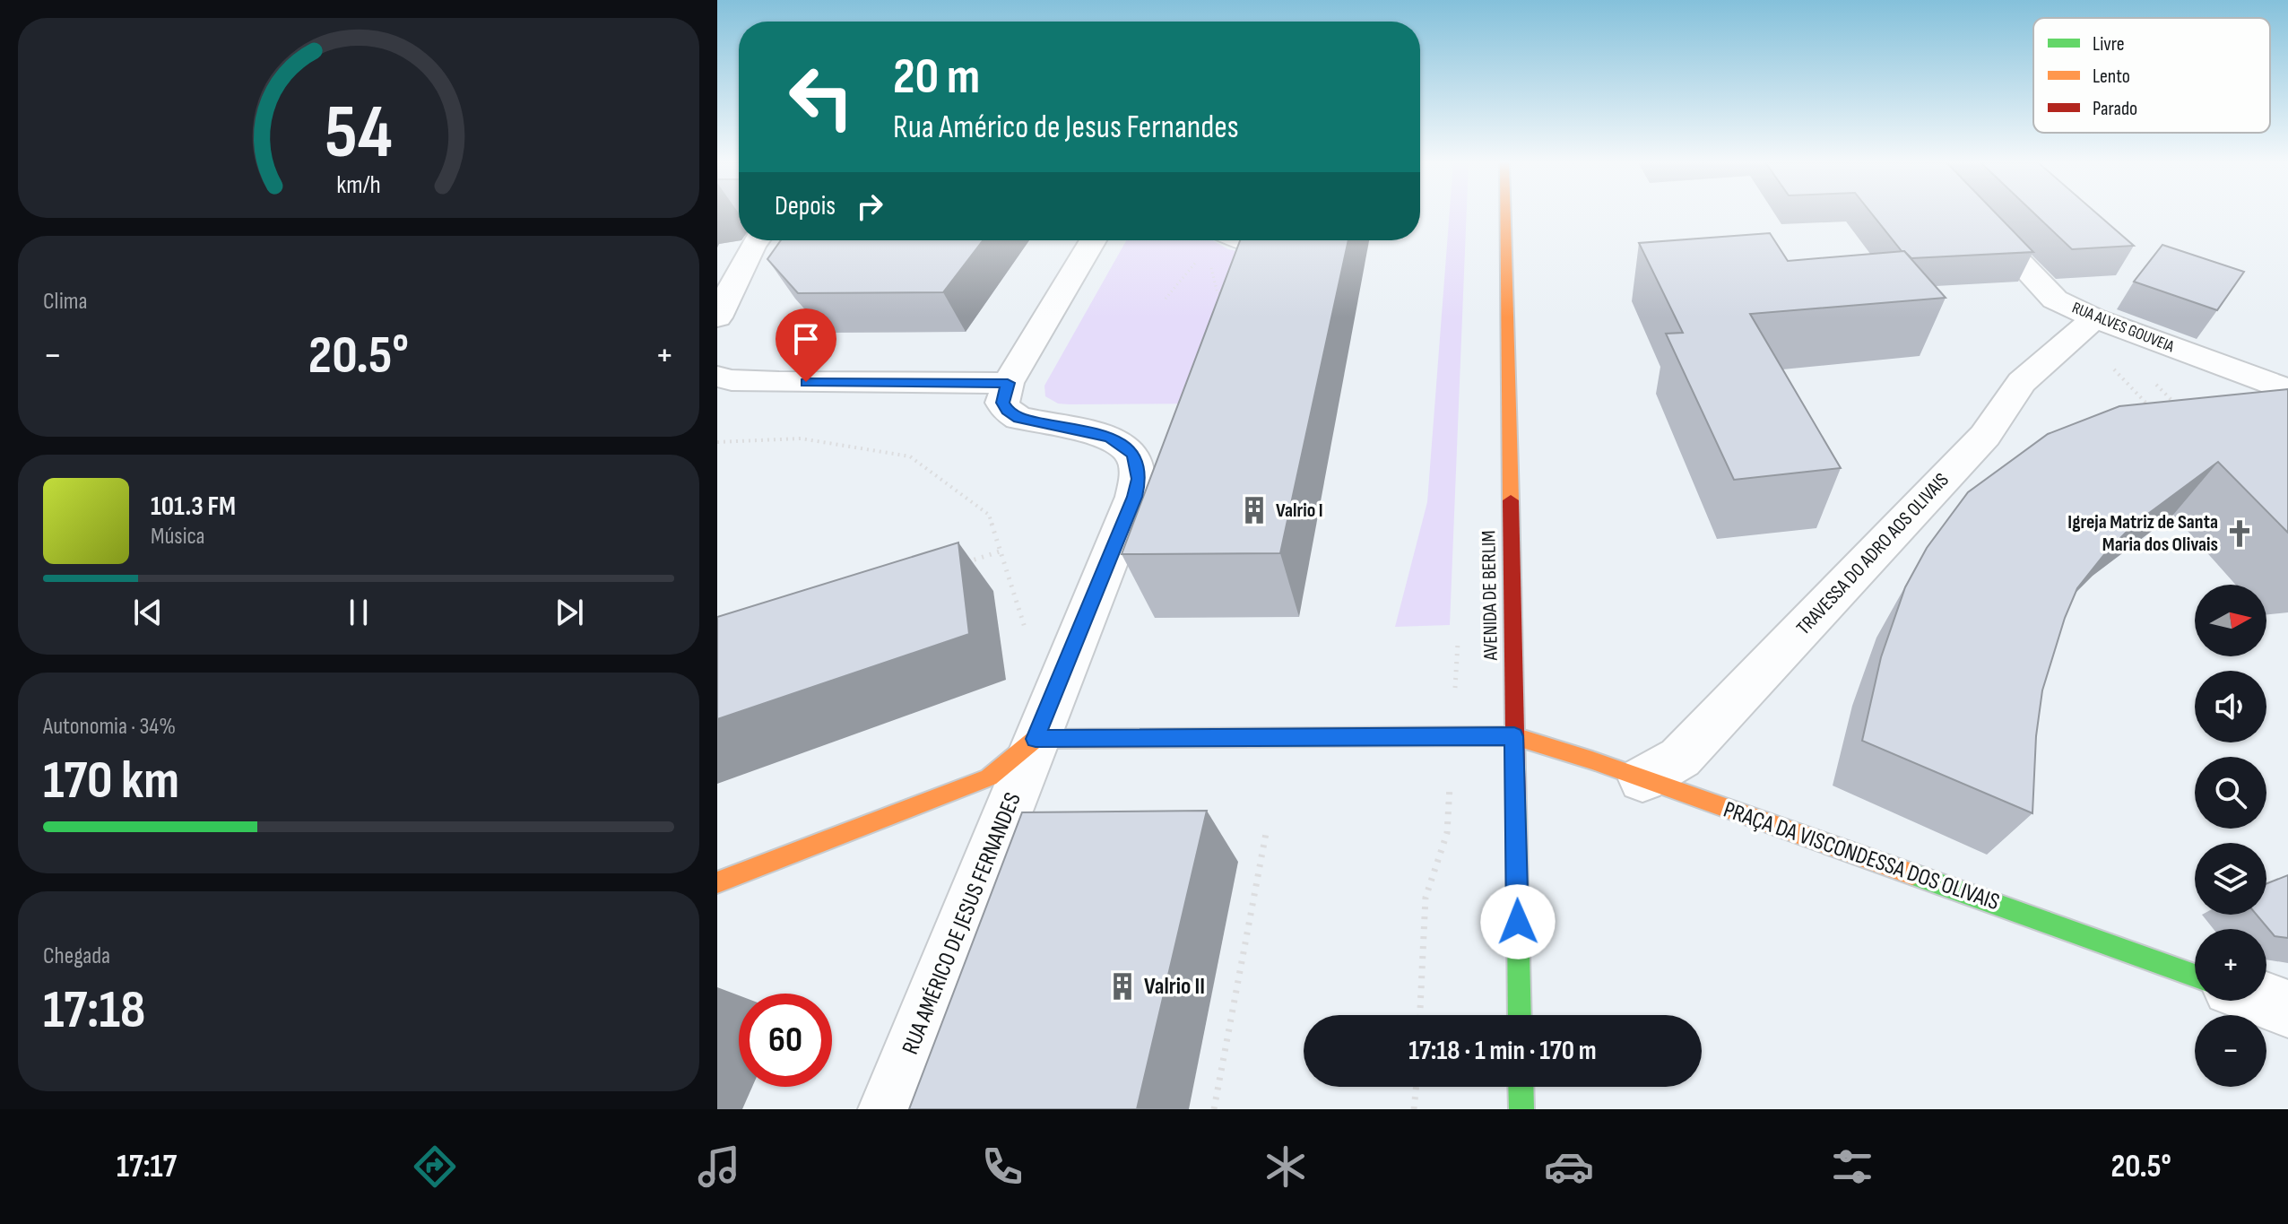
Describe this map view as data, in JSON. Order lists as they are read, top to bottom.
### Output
{
  "streets": {
    "main road": ["AVENIDA DE BERLIM", "PRAÇA DA VISCONDESSA DOS OLIVAIS", "RUA AMÉRICO DE JESUS FERNANDES"],
    "street": ["RUA ALVES GOUVEIA", "TRAVESSA DO ADRO AOS OLIVAIS"]
  },
  "crossings": [
    ["RUA ALVES GOUVEIA", "TRAVESSA DO ADRO AOS OLIVAIS"],
    ["TRAVESSA DO ADRO AOS OLIVAIS", "PRAÇA DA VISCONDESSA DOS OLIVAIS"],
    ["AVENIDA DE BERLIM", "PRAÇA DA VISCONDESSA DOS OLIVAIS"]
  ],
  "places": {
    "building": ["Valrio I", "Valrio II"],
    "church": ["Igreja Matriz de Santa Maria dos Olivais"]
  },
  "legend": ["Livre", "Lento", "Parado"],
  "north": "right",
  "page": {
    "turn": ["20 m", "Rua Américo de Jesus Fernandes"],
    "then": "Depois",
    "tile": [
      "Clima",
      ["Autonomia · 34%", "170 km"],
      ["Chegada", "17:18"]
    ],
    "heat": ["−", "20.5°", "+"],
    "song": ["101.3 FM", "Música"],
    "map_buttons": ["+", "−"],
    "limit": "60",
    "trip": "17:18 · 1 min · 170 m",
    "tabs": ["17:17", "20.5°"],
    "gauge": ["54", "km/h"]
  }
}
